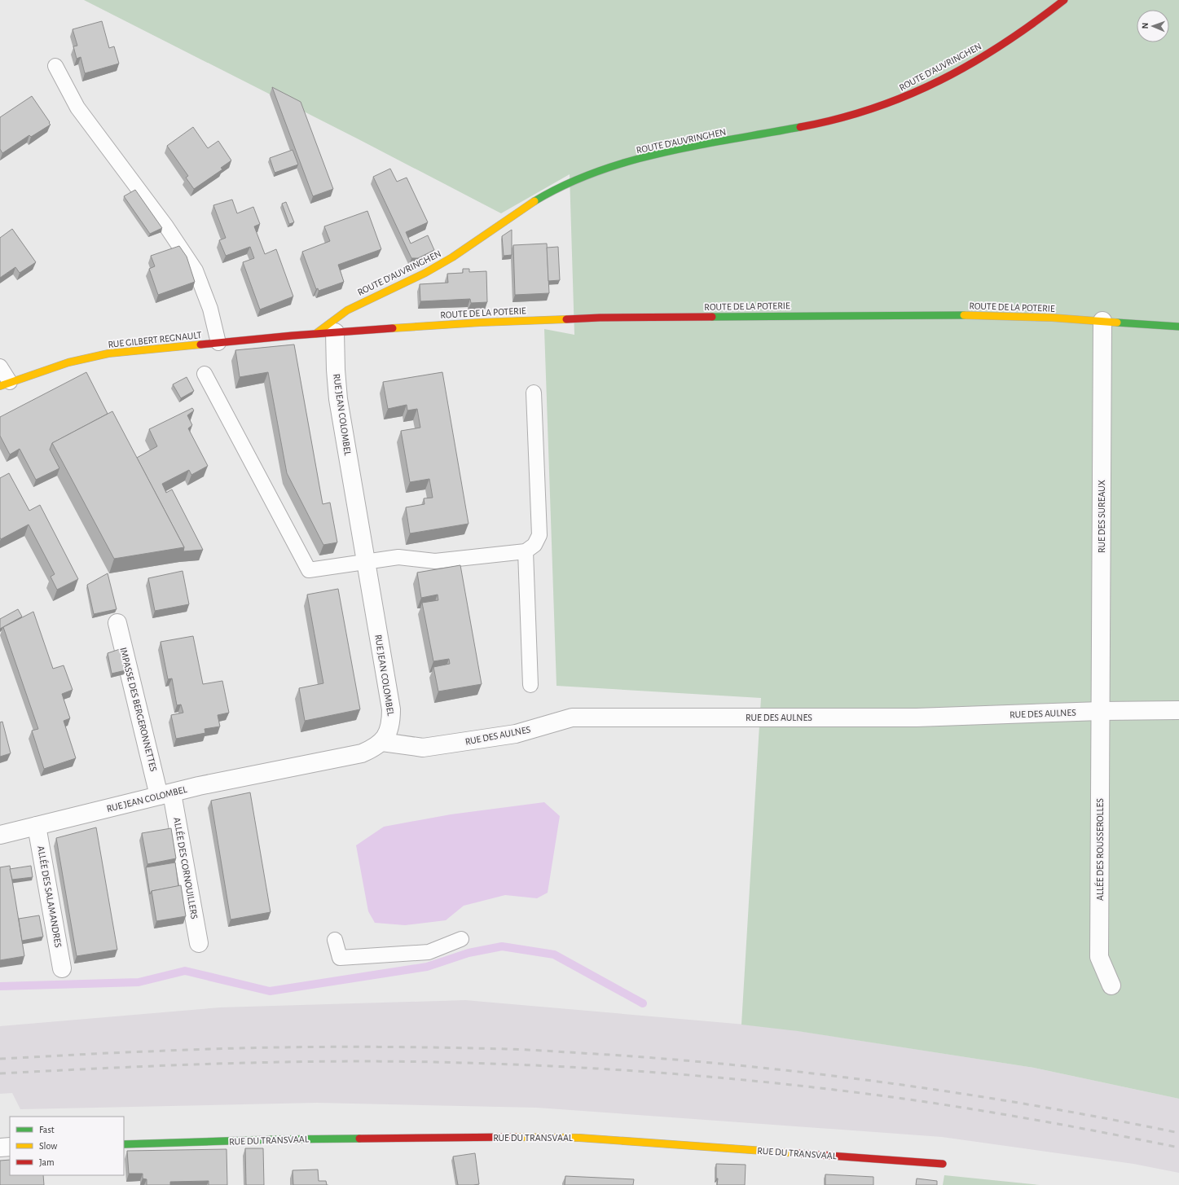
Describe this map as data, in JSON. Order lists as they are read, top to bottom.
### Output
{
  "streets": {
    "street": [
      "ROUTE D'AUVRINGHEN",
      "ROUTE DE LA POTERIE",
      "RUE GILBERT REGNAULT",
      "RUE JEAN COLOMBEL",
      "RUE DES SUREAUX",
      "IMPASSE DES BERGERONNETTES",
      "RUE DES AULNES",
      "ALLÉE DES ROUSSEROLLES",
      "ALLÉE DES CORNOUILLERS",
      "ALLÉE DES SALAMANDRES",
      "RUE DU TRANSVAAL"
    ]
  },
  "crossings": [
    ["ROUTE D'AUVRINGHEN", "ROUTE DE LA POTERIE"],
    ["ROUTE D'AUVRINGHEN", "RUE GILBERT REGNAULT"],
    ["ROUTE DE LA POTERIE", "RUE GILBERT REGNAULT"],
    ["ROUTE DE LA POTERIE", "RUE JEAN COLOMBEL"],
    ["ROUTE DE LA POTERIE", "RUE DES SUREAUX"],
    ["RUE JEAN COLOMBEL", "IMPASSE DES BERGERONNETTES"],
    ["RUE JEAN COLOMBEL", "RUE DES AULNES"],
    ["RUE JEAN COLOMBEL", "ALLÉE DES CORNOUILLERS"],
    ["RUE JEAN COLOMBEL", "ALLÉE DES SALAMANDRES"],
    ["RUE DES SUREAUX", "RUE DES AULNES"],
    ["RUE DES SUREAUX", "ALLÉE DES ROUSSEROLLES"],
    ["IMPASSE DES BERGERONNETTES", "ALLÉE DES CORNOUILLERS"],
    ["RUE DES AULNES", "ALLÉE DES ROUSSEROLLES"]
  ],
  "legend": ["Fast", "Slow", "Jam"],
  "north": "left"
}
